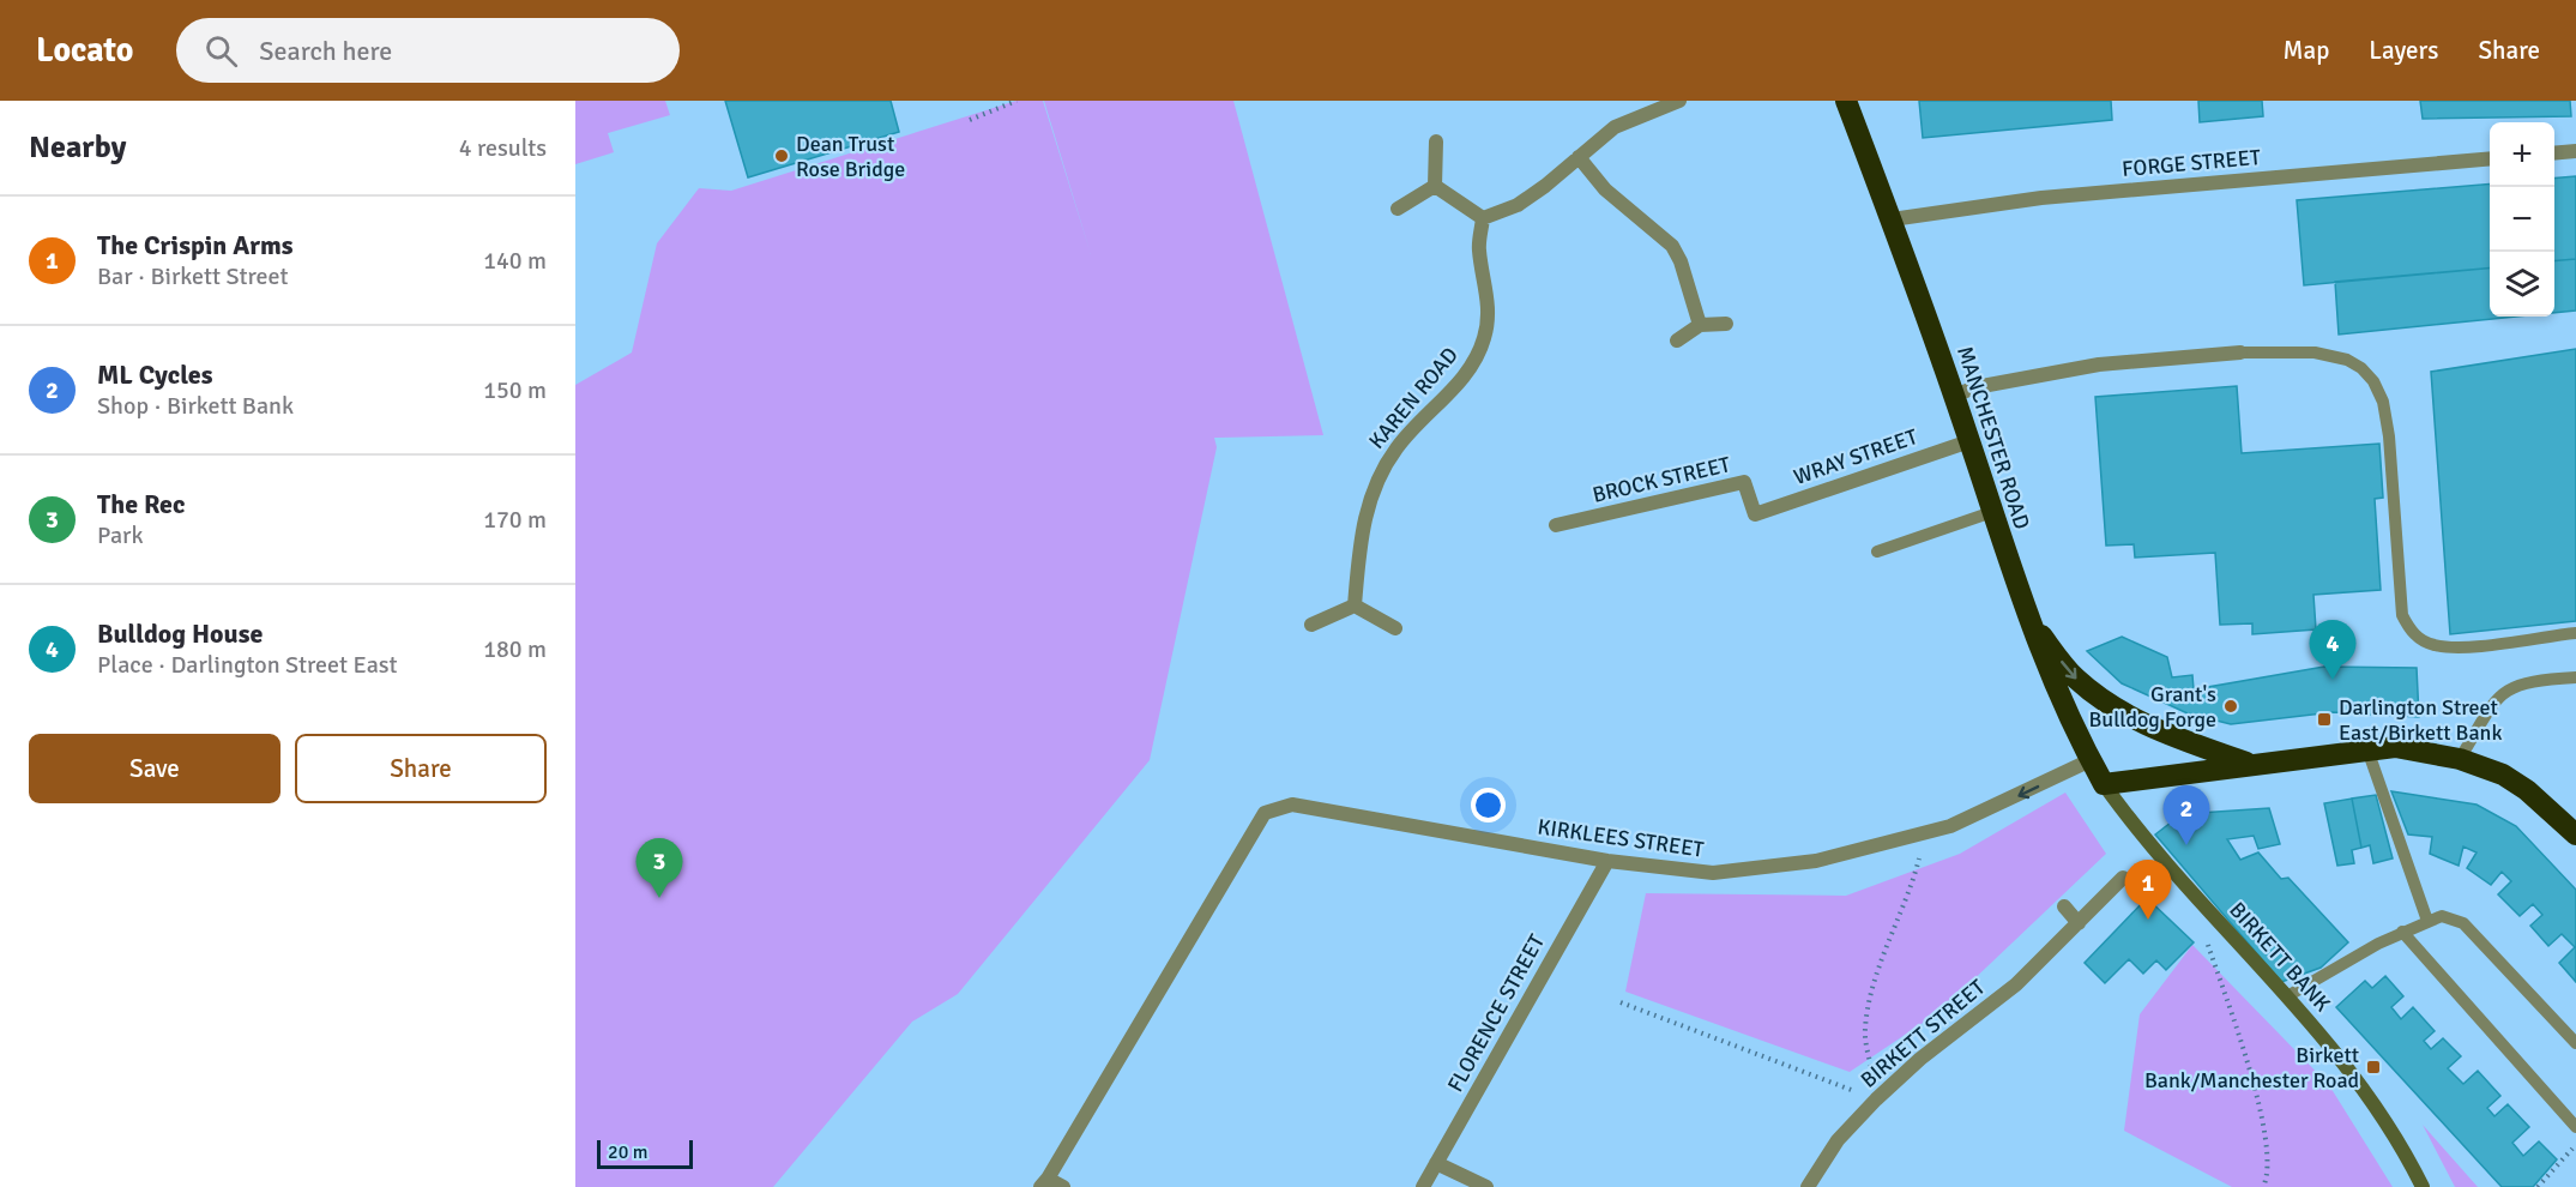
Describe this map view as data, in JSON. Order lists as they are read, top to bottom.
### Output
{
  "streets": {
    "highway": ["MANCHESTER ROAD"],
    "street": [
      "FORGE STREET",
      "KAREN ROAD",
      "WRAY STREET",
      "BROCK STREET",
      "KIRKLEES STREET",
      "BIRKETT BANK",
      "FLORENCE STREET",
      "BIRKETT STREET"
    ]
  },
  "crossings": [
    ["FORGE STREET", "MANCHESTER ROAD"],
    ["MANCHESTER ROAD", "WRAY STREET"],
    ["MANCHESTER ROAD", "KIRKLEES STREET"],
    ["MANCHESTER ROAD", "BIRKETT BANK"],
    ["WRAY STREET", "BROCK STREET"],
    ["KIRKLEES STREET", "FLORENCE STREET"]
  ],
  "places": {
    "other": ["Dean Trust Rose Bridge", "Grant's Bulldog Forge"],
    "transit": ["Darlington Street East/Birkett Bank", "Birkett Bank/Manchester Road"]
  },
  "scale_bar": "20 m",
  "page": {
    "header": "Locato",
    "search": "Search here",
    "nav": ["Map", "Layers", "Share"],
    "heading": ["Nearby", "4 results"],
    "map_buttons": ["+", "−"],
    "list": [
      {
        "mark": "1",
        "name": "The Crispin Arms",
        "note": "Bar · Birkett Street",
        "value": "140 m"
      },
      {
        "mark": "2",
        "name": "ML Cycles",
        "note": "Shop · Birkett Bank",
        "value": "150 m"
      },
      {
        "mark": "3",
        "name": "The Rec",
        "note": "Park",
        "value": "170 m"
      },
      {
        "mark": "4",
        "name": "Bulldog House",
        "note": "Place · Darlington Street East",
        "value": "180 m"
      }
    ],
    "pins": [
      "4",
      "2",
      "3",
      "1"
    ],
    "buttons": ["Save", "Share"],
    "scale": "20 m"
  }
}
